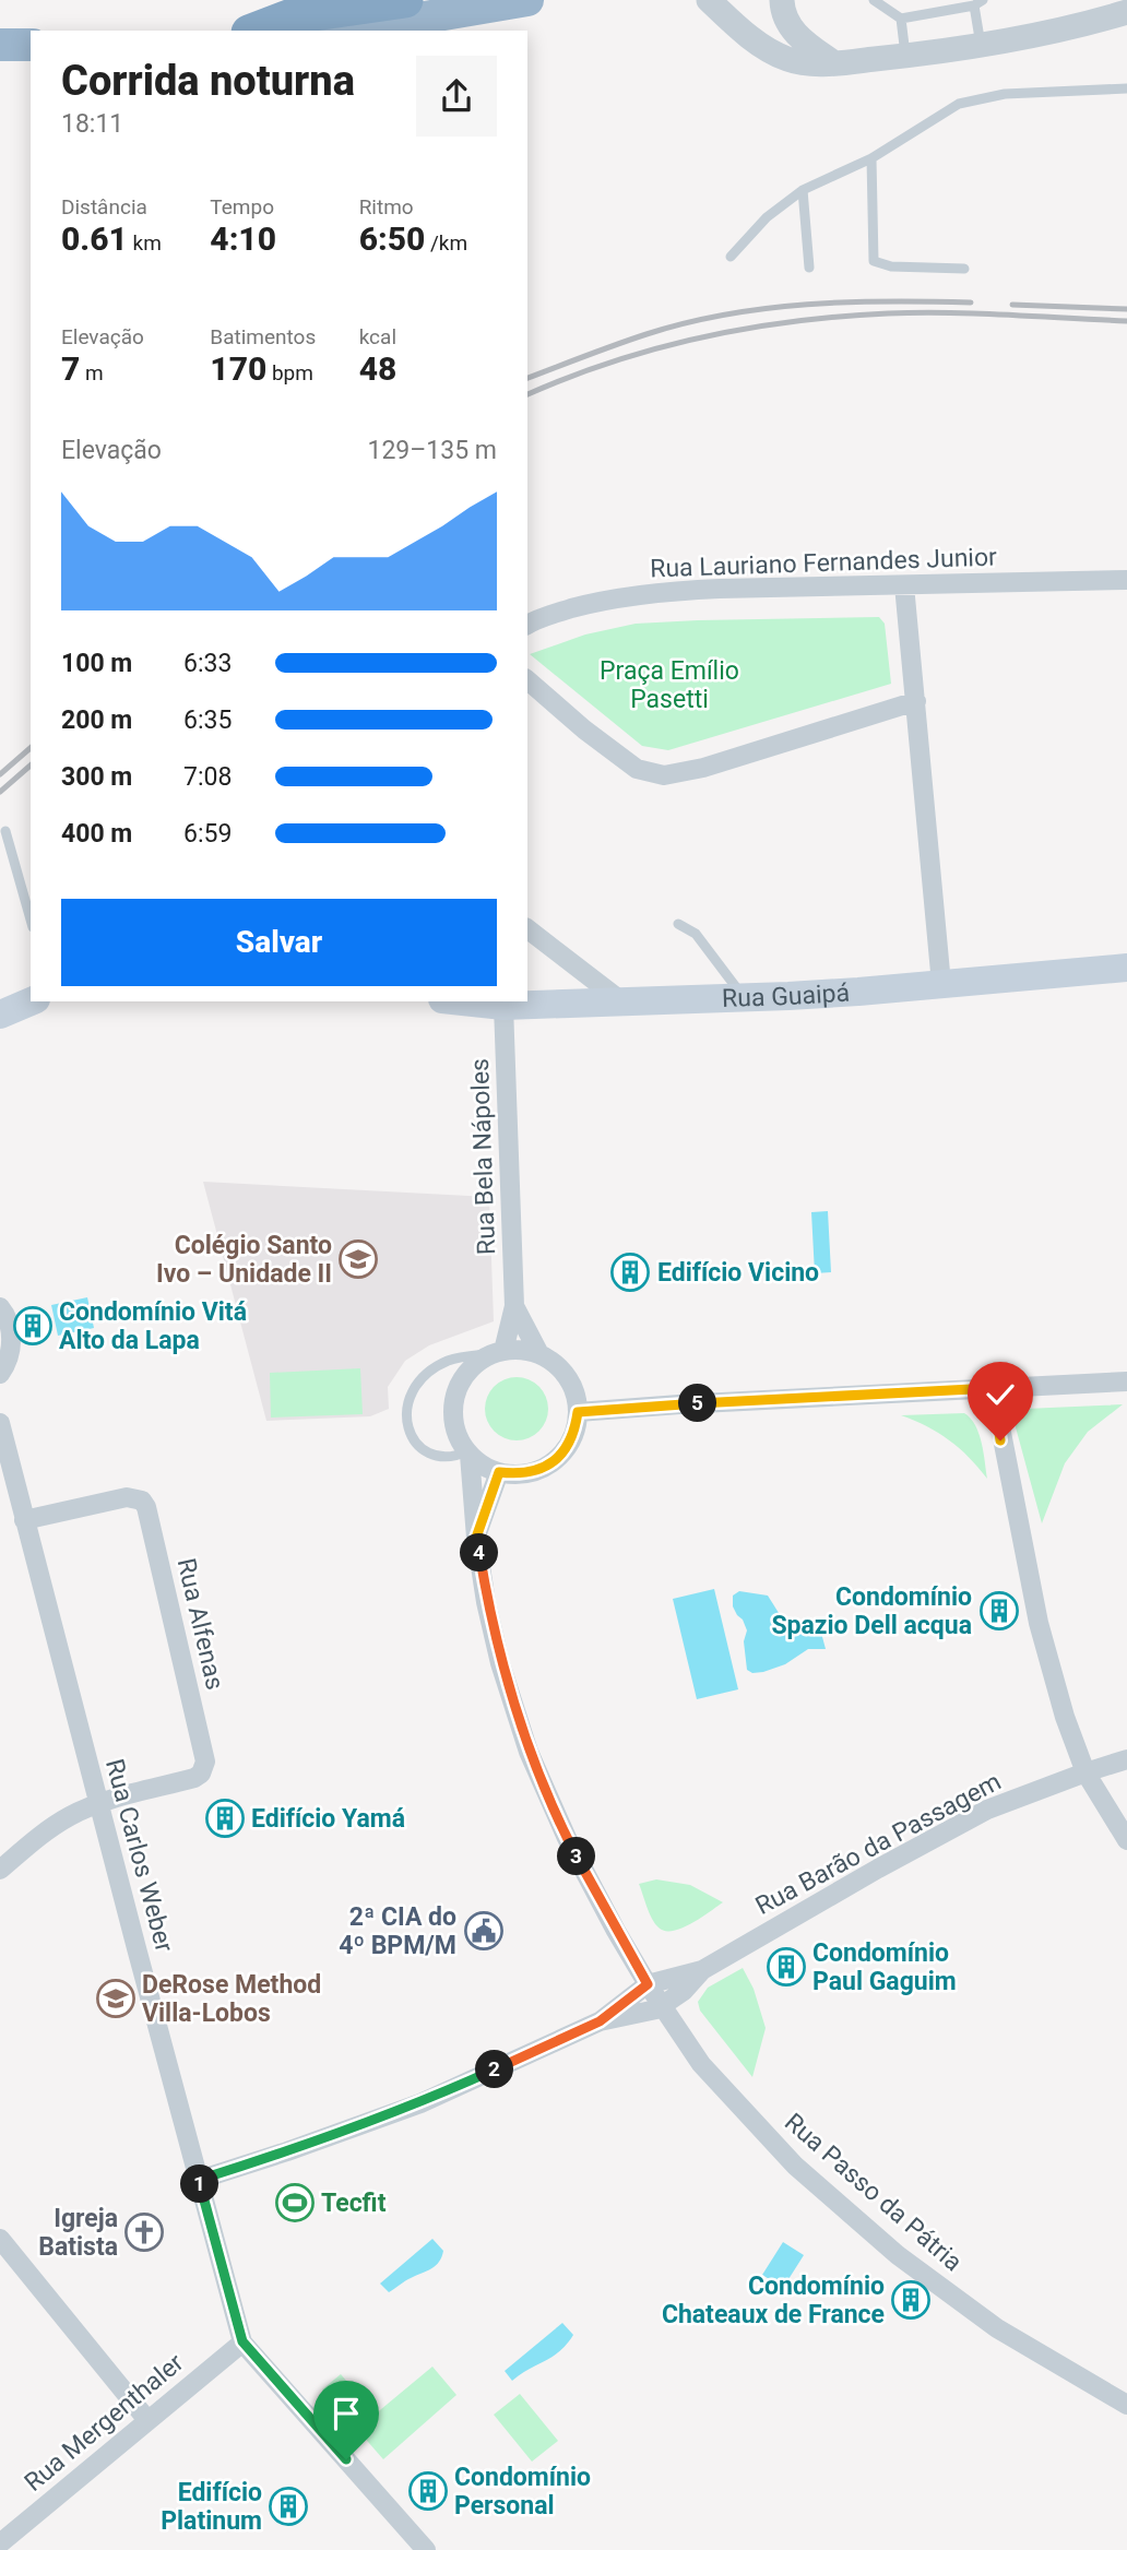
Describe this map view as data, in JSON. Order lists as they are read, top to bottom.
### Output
{
  "streets": {
    "main road": ["Rua Guaipá"],
    "street": [
      "Rua Lauriano Fernandes Junior",
      "Rua Bela Nápoles",
      "Rua Alfenas",
      "Rua Barão da Passagem",
      "Rua Carlos Weber",
      "Rua Passo da Pátria",
      "Rua Mergenthaler"
    ]
  },
  "crossings": [
    ["Rua Guaipá", "Rua Bela Nápoles"],
    ["Rua Alfenas", "Rua Carlos Weber"],
    ["Rua Barão da Passagem", "Rua Carlos Weber"],
    ["Rua Barão da Passagem", "Rua Passo da Pátria"],
    ["Rua Carlos Weber", "Rua Mergenthaler"]
  ],
  "parks": ["Praça Emílio Pasetti"],
  "places": {
    "school or university": ["Colégio Santo Ivo – Unidade II", "DeRose Method Villa-Lobos"],
    "building": [
      "Edifício Vicino",
      "Condomínio Vitá Alto da Lapa",
      "Condomínio Spazio Dell acqua",
      "Edifício Yamá",
      "Condomínio Paul Gaguim",
      "Condomínio Chateaux de France",
      "Condomínio Personal",
      "Edifício Platinum"
    ],
    "public building": ["2ª CIA do 4º BPM/M"],
    "sports": ["Tecfit"],
    "church": ["Igreja Batista"]
  },
  "page": {
    "heading": ["Corrida noturna", "18:11"],
    "stats": [
      ["Distância", "0.61 km"],
      ["Tempo", "4:10"],
      ["Ritmo", "6:50 /km"],
      ["Elevação", "7 m"],
      ["Batimentos", "170 bpm"],
      ["kcal", "48"]
    ],
    "chart": ["Elevação", "129–135 m"],
    "list": [
      {
        "name": "100 m",
        "note": "6:33"
      },
      {
        "name": "200 m",
        "note": "6:35"
      },
      {
        "name": "300 m",
        "note": "7:08"
      },
      {
        "name": "400 m",
        "note": "6:59"
      }
    ],
    "buttons": "Salvar",
    "pins": [
      "5",
      "4",
      "3",
      "2",
      "1"
    ]
  }
}
